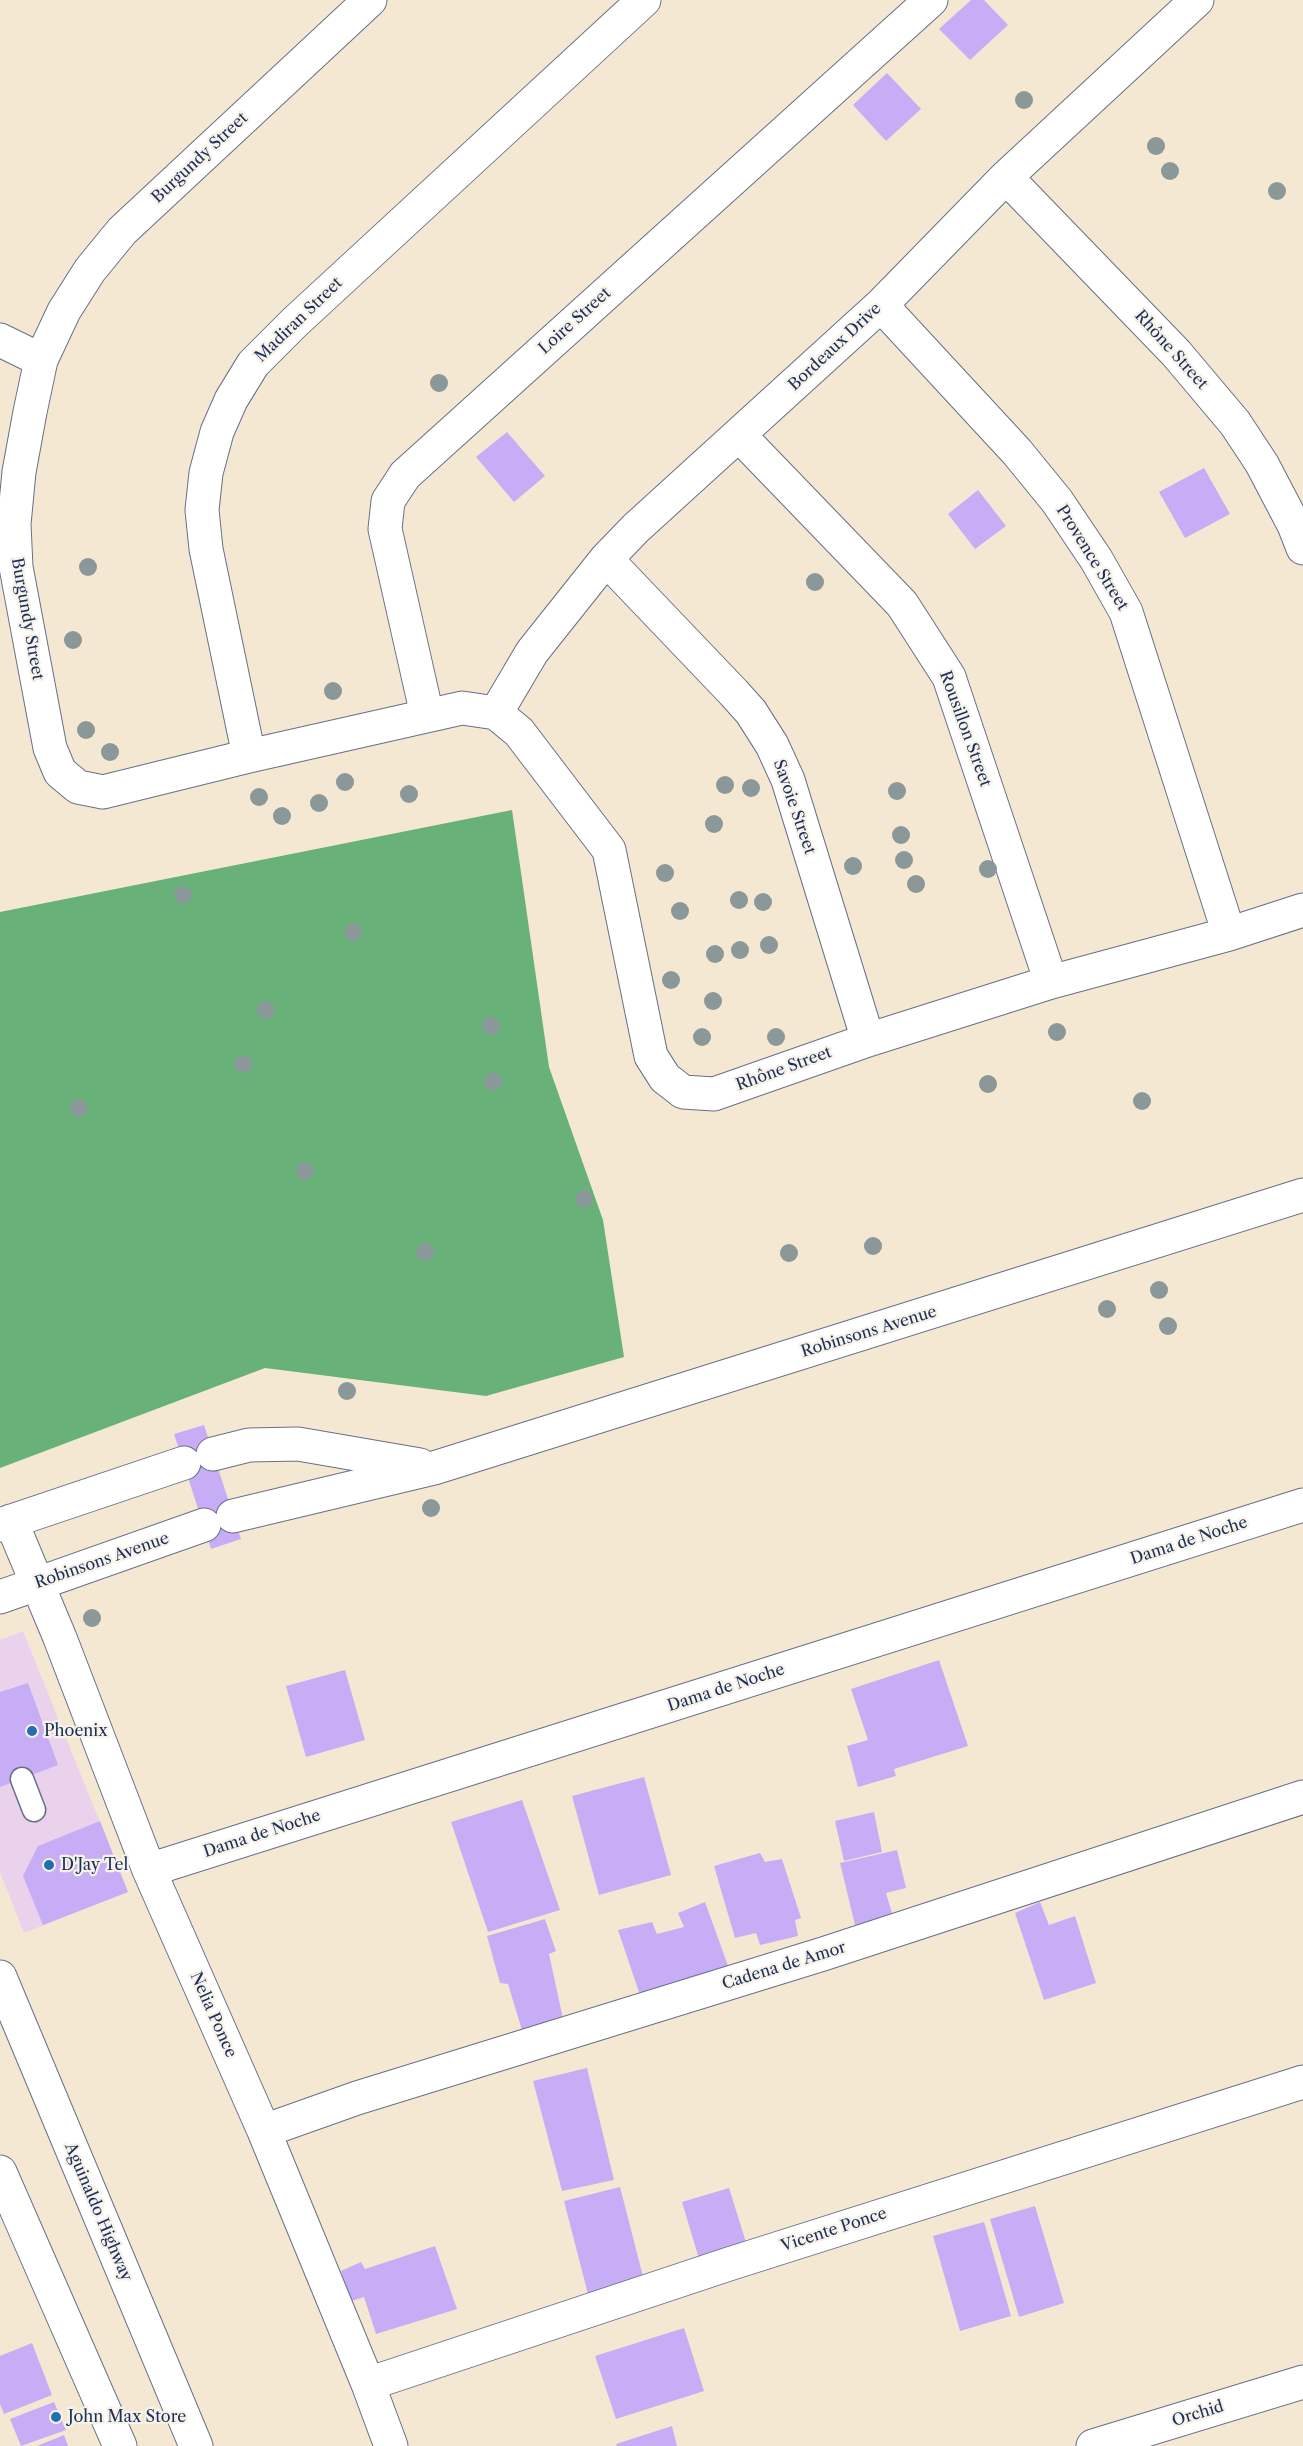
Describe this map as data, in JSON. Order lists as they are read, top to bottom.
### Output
{
  "streets": {
    "main road": [
      "Burgundy Street",
      "Madiran Street",
      "Loire Street",
      "Bordeaux Drive",
      "Rhône Street",
      "Provence Street",
      "Rousillon Street",
      "Savoie Street",
      "Robinsons Avenue",
      "Dama de Noche",
      "Cadena de Amor",
      "Nelia Ponce",
      "Aguinaldo Highway",
      "Vicente Ponce",
      "Orchid"
    ]
  },
  "crossings": [
    ["Burgundy Street", "Madiran Street"],
    ["Burgundy Street", "Loire Street"],
    ["Burgundy Street", "Bordeaux Drive"],
    ["Burgundy Street", "Rhône Street"],
    ["Bordeaux Drive", "Rhône Street"],
    ["Bordeaux Drive", "Provence Street"],
    ["Bordeaux Drive", "Rousillon Street"],
    ["Bordeaux Drive", "Savoie Street"],
    ["Rhône Street", "Provence Street"],
    ["Rhône Street", "Rousillon Street"],
    ["Rhône Street", "Savoie Street"],
    ["Robinsons Avenue", "Nelia Ponce"],
    ["Dama de Noche", "Nelia Ponce"],
    ["Cadena de Amor", "Nelia Ponce"],
    ["Nelia Ponce", "Vicente Ponce"]
  ],
  "places": ["Phoenix", "D'Jay Tel", "John Max Store"]
}
